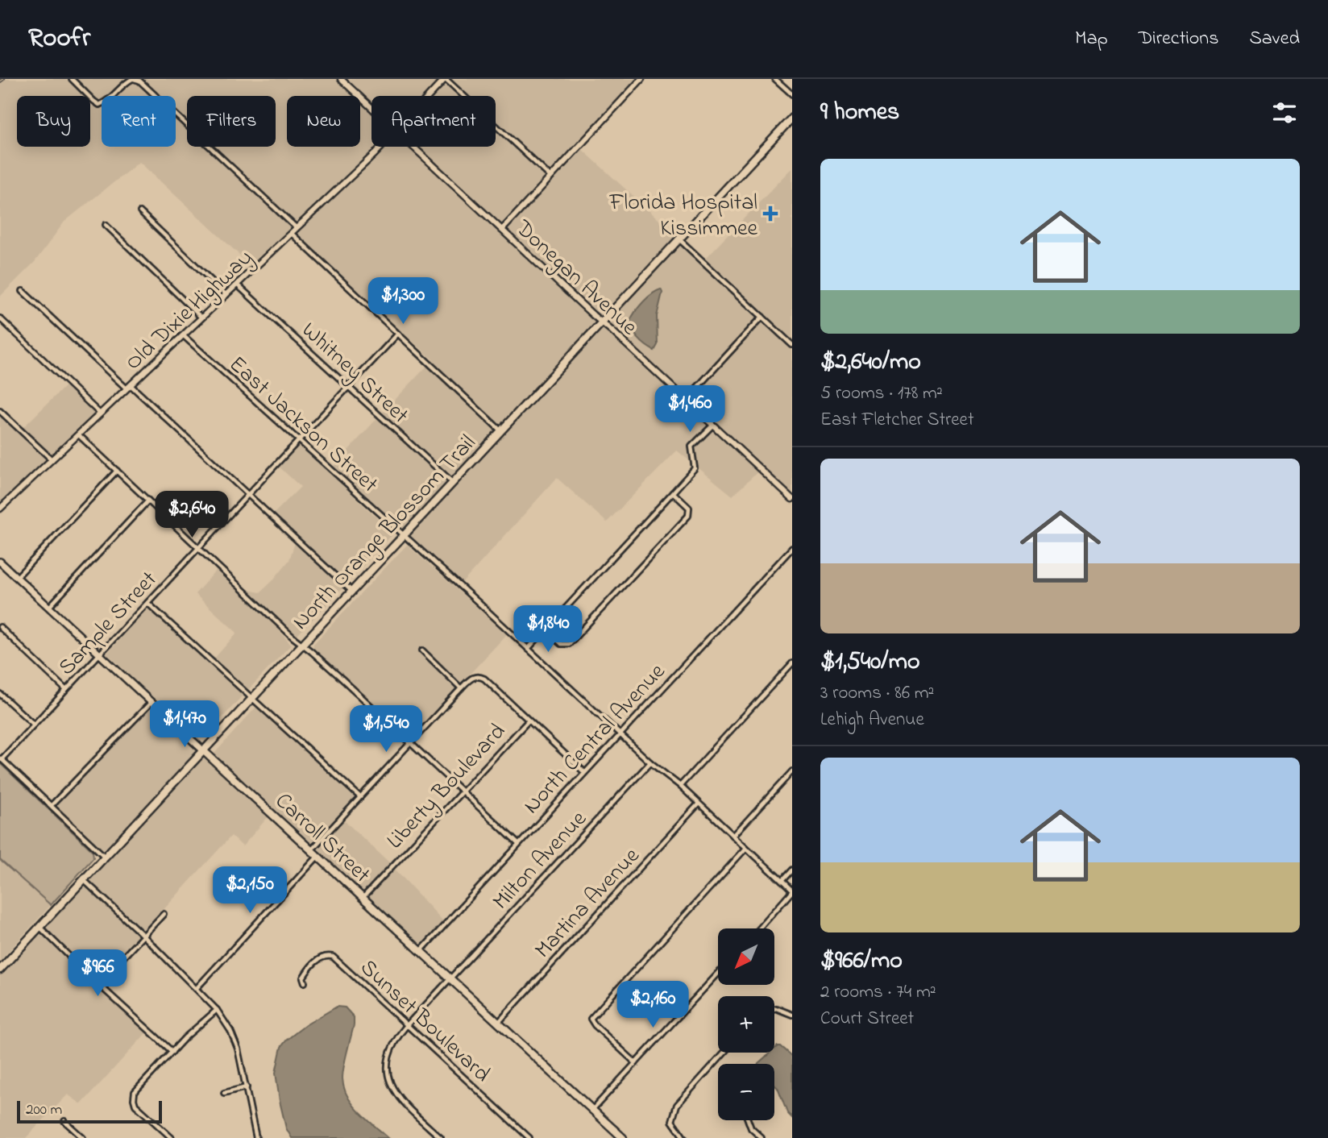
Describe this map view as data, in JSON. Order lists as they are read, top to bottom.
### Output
{
  "streets": {
    "main road": ["North Orange Blossom Trail", "Carroll Street"],
    "street": [
      "Donegan Avenue",
      "Old Dixie Highway",
      "Whitney Street",
      "East Jackson Street",
      "Sample Street",
      "North Central Avenue",
      "Liberty Boulevard",
      "Milton Avenue",
      "Martina Avenue",
      "Sunset Boulevard"
    ]
  },
  "crossings": [
    ["Donegan Avenue", "North Orange Blossom Trail"],
    ["Old Dixie Highway", "Whitney Street"],
    ["Old Dixie Highway", "East Jackson Street"],
    ["Whitney Street", "North Orange Blossom Trail"],
    ["Whitney Street", "Sample Street"],
    ["East Jackson Street", "North Orange Blossom Trail"],
    ["East Jackson Street", "Sample Street"],
    ["East Jackson Street", "North Central Avenue"],
    ["East Jackson Street", "Milton Avenue"],
    ["East Jackson Street", "Martina Avenue"],
    ["North Orange Blossom Trail", "Carroll Street"],
    ["Sample Street", "Carroll Street"],
    ["North Central Avenue", "Carroll Street"],
    ["Liberty Boulevard", "Carroll Street"],
    ["Carroll Street", "Milton Avenue"],
    ["Carroll Street", "Martina Avenue"],
    ["Milton Avenue", "Sunset Boulevard"]
  ],
  "places": {
    "health": ["Florida Hospital Kissimmee"]
  },
  "scale_bar": "200 m",
  "north": "bottom left",
  "page": {
    "header": "Roofr",
    "nav": ["Map", "Directions", "Saved"],
    "heading": "9 homes",
    "chip": [
      "Buy",
      "Rent",
      "Filters",
      "New",
      "Apartment"
    ],
    "list": [
      {
        "name": "$2,640/mo",
        "note": "5 rooms · 178 m² · East Fletcher Street"
      },
      {
        "name": "$1,540/mo",
        "note": "3 rooms · 86 m² · Lehigh Avenue"
      },
      {
        "name": "$966/mo",
        "note": "2 rooms · 74 m² · Court Street"
      }
    ],
    "price": [
      "$1,300",
      "$1,460",
      "$2,640",
      "$1,840",
      "$1,470",
      "$1,540",
      "$2,150",
      "$966",
      "$2,160"
    ],
    "map_buttons": ["+", "−"],
    "scale": "200 m"
  }
}
